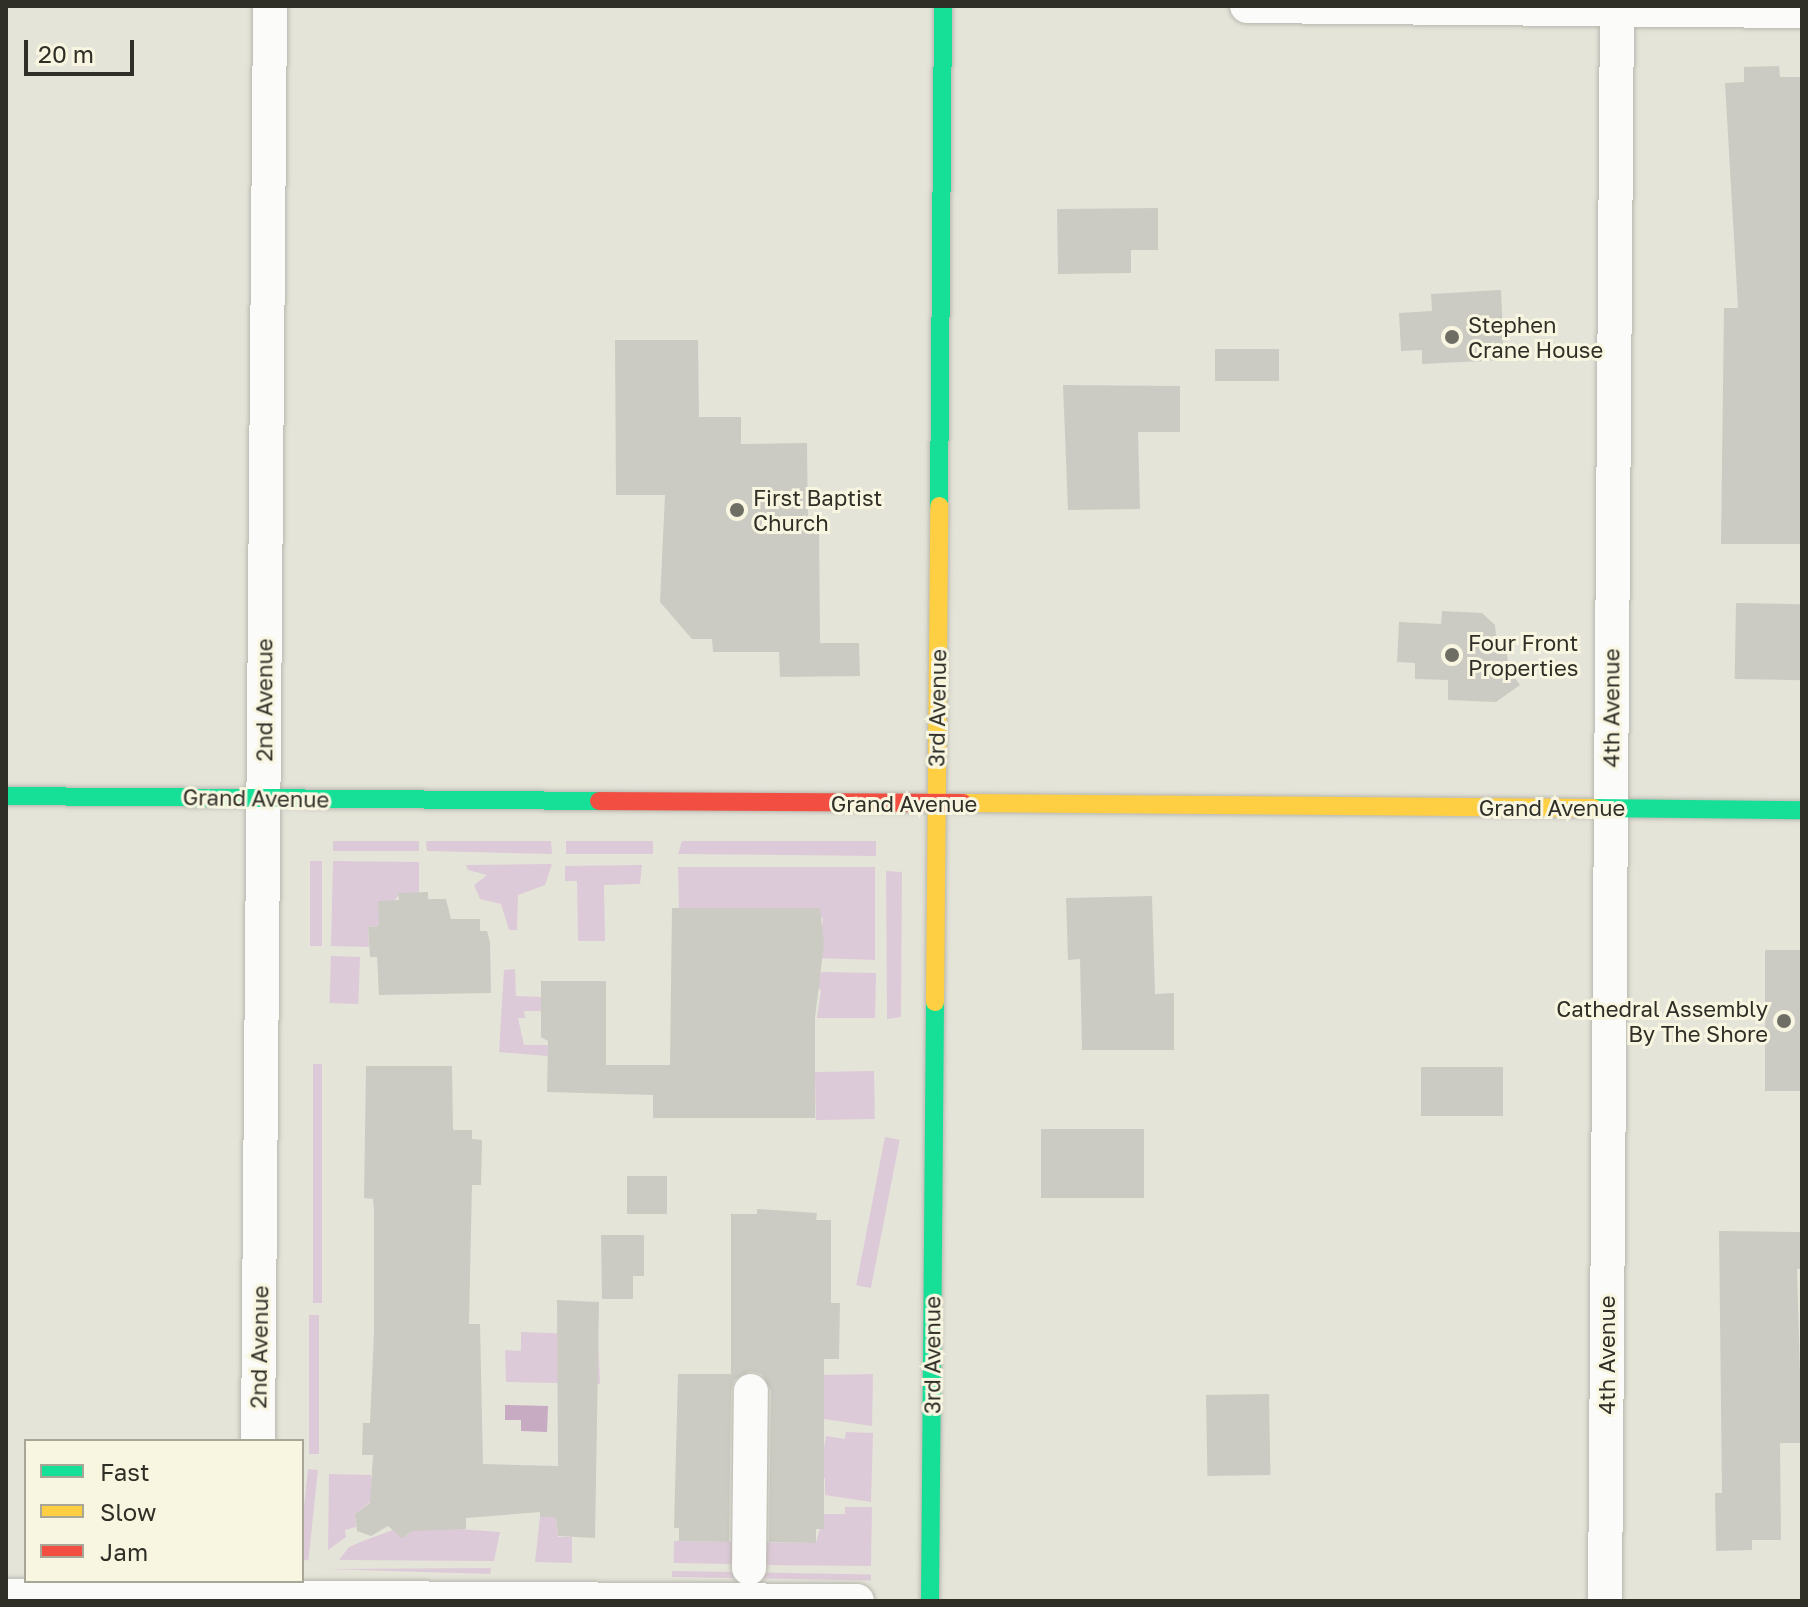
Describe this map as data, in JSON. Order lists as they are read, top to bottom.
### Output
{
  "streets": {
    "street": [
      "2nd Avenue",
      "3rd Avenue",
      "4th Avenue",
      "Grand Avenue"
    ]
  },
  "crossings": [
    ["2nd Avenue", "Grand Avenue"],
    ["3rd Avenue", "Grand Avenue"],
    ["4th Avenue", "Grand Avenue"]
  ],
  "places": [
    "Stephen Crane House",
    "First Baptist Church",
    "Four Front Properties",
    "Cathedral Assembly By The Shore"
  ],
  "legend": ["Fast", "Slow", "Jam"],
  "scale_bar": "20 m"
}
